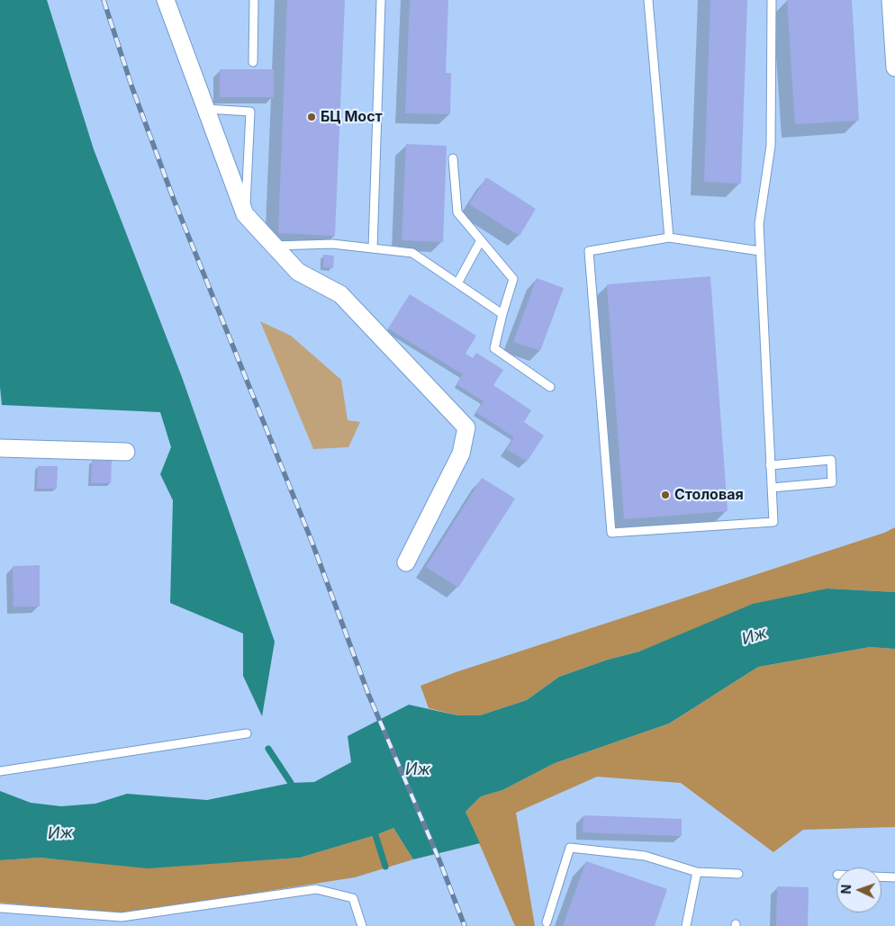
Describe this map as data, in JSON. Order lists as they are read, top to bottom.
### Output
{
  "water": ["Иж"],
  "places": ["БЦ Мост", "Столовая"],
  "north": "left"
}
